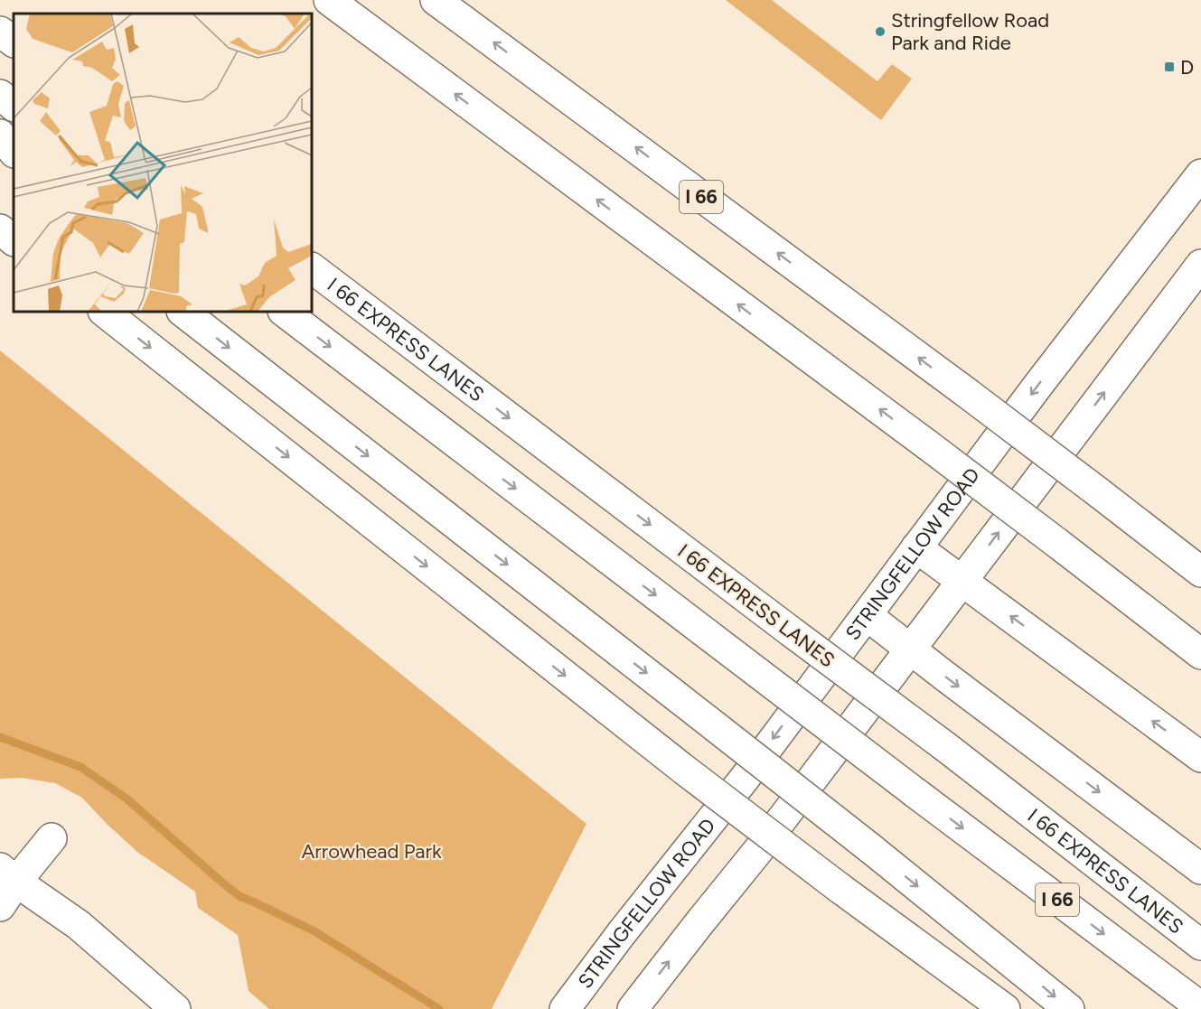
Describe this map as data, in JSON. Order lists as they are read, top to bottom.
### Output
{
  "streets": {
    "main road": ["I 66", "I 66 EXPRESS LANES", "STRINGFELLOW ROAD"]
  },
  "parks": ["Arrowhead Park"],
  "places": {
    "other": ["Stringfellow Road Park and Ride"],
    "transit": ["D"]
  }
}
